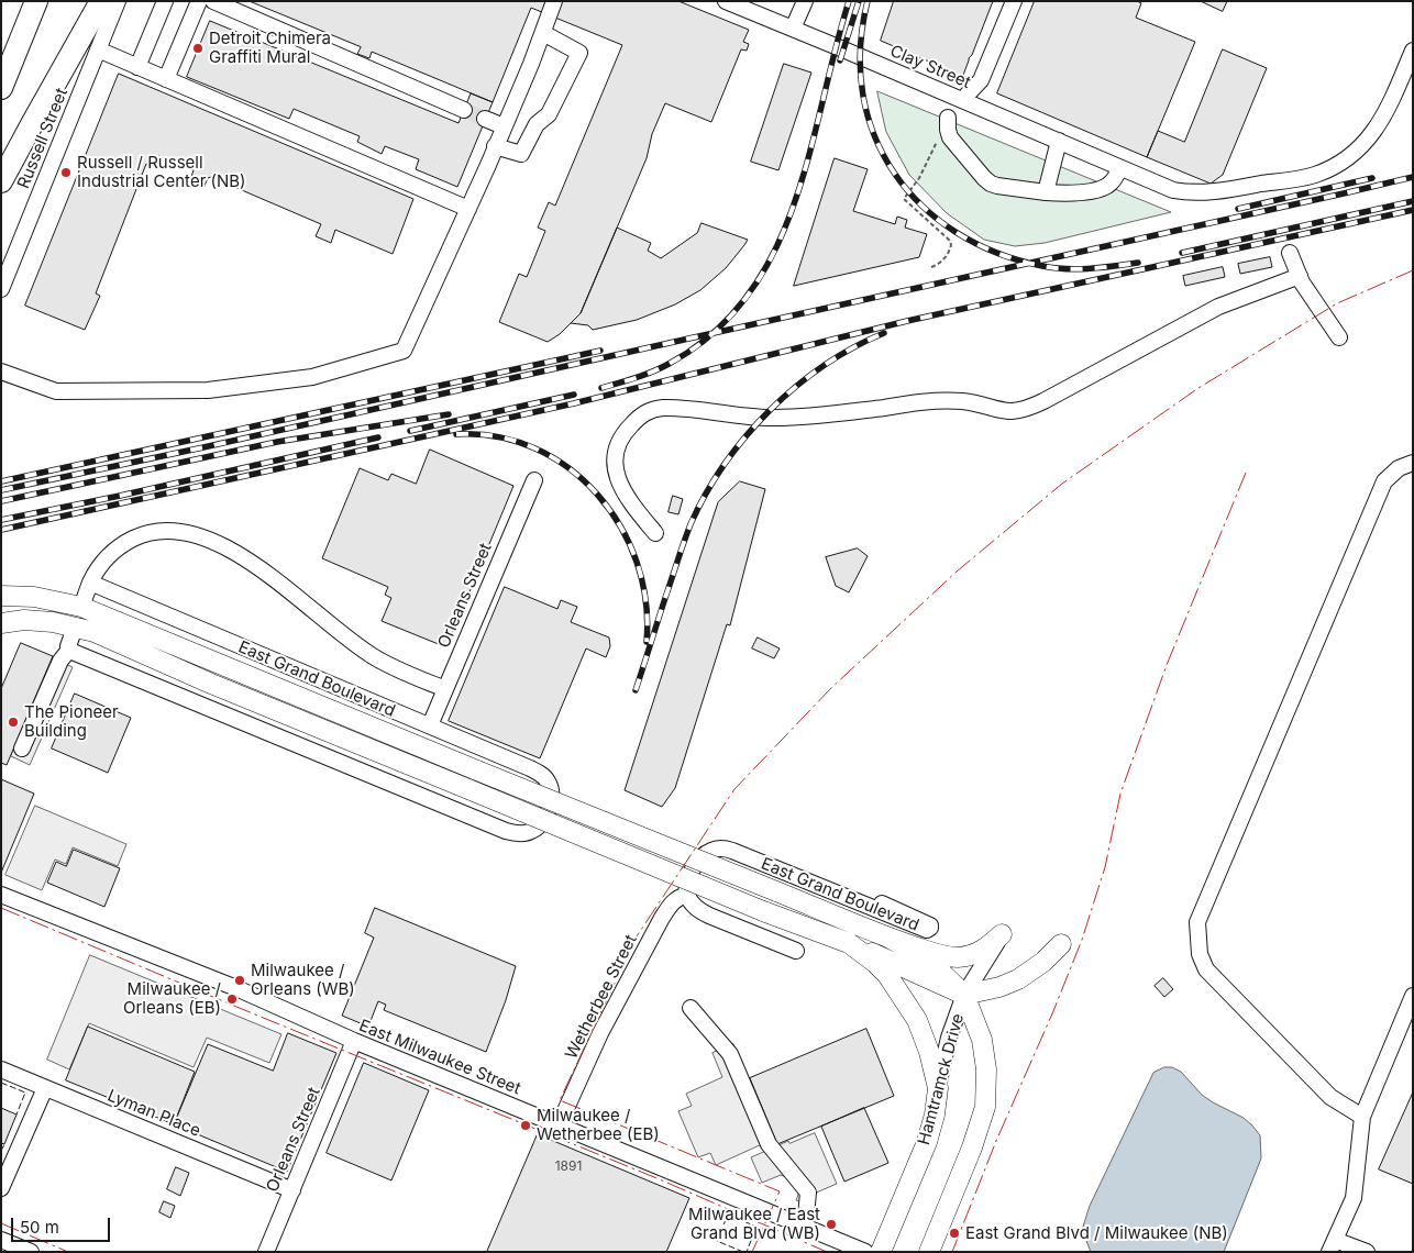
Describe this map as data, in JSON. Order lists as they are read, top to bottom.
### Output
{
  "streets": {
    "main road": ["East Grand Boulevard", "Hamtramck Drive"],
    "street": [
      "Clay Street",
      "Russell Street",
      "Orleans Street",
      "Wetherbee Street",
      "East Milwaukee Street",
      "Lyman Place"
    ]
  },
  "crossings": [
    ["Orleans Street", "East Grand Boulevard"],
    ["Orleans Street", "East Milwaukee Street"],
    ["Orleans Street", "Lyman Place"],
    ["East Grand Boulevard", "Wetherbee Street"],
    ["East Grand Boulevard", "Hamtramck Drive"],
    ["Wetherbee Street", "East Milwaukee Street"]
  ],
  "places": [
    "Detroit Chimera Graffiti Mural",
    "Russell / Russell Industrial Center (NB)",
    "The Pioneer Building",
    "Milwaukee / Orleans (WB)",
    "Milwaukee / Orleans (EB)",
    "Milwaukee / Wetherbee (EB)",
    "Milwaukee / East Grand Blvd (WB)",
    "East Grand Blvd / Milwaukee (NB)"
  ],
  "house_numbers": ["1891"],
  "scale_bar": "50 m"
}
